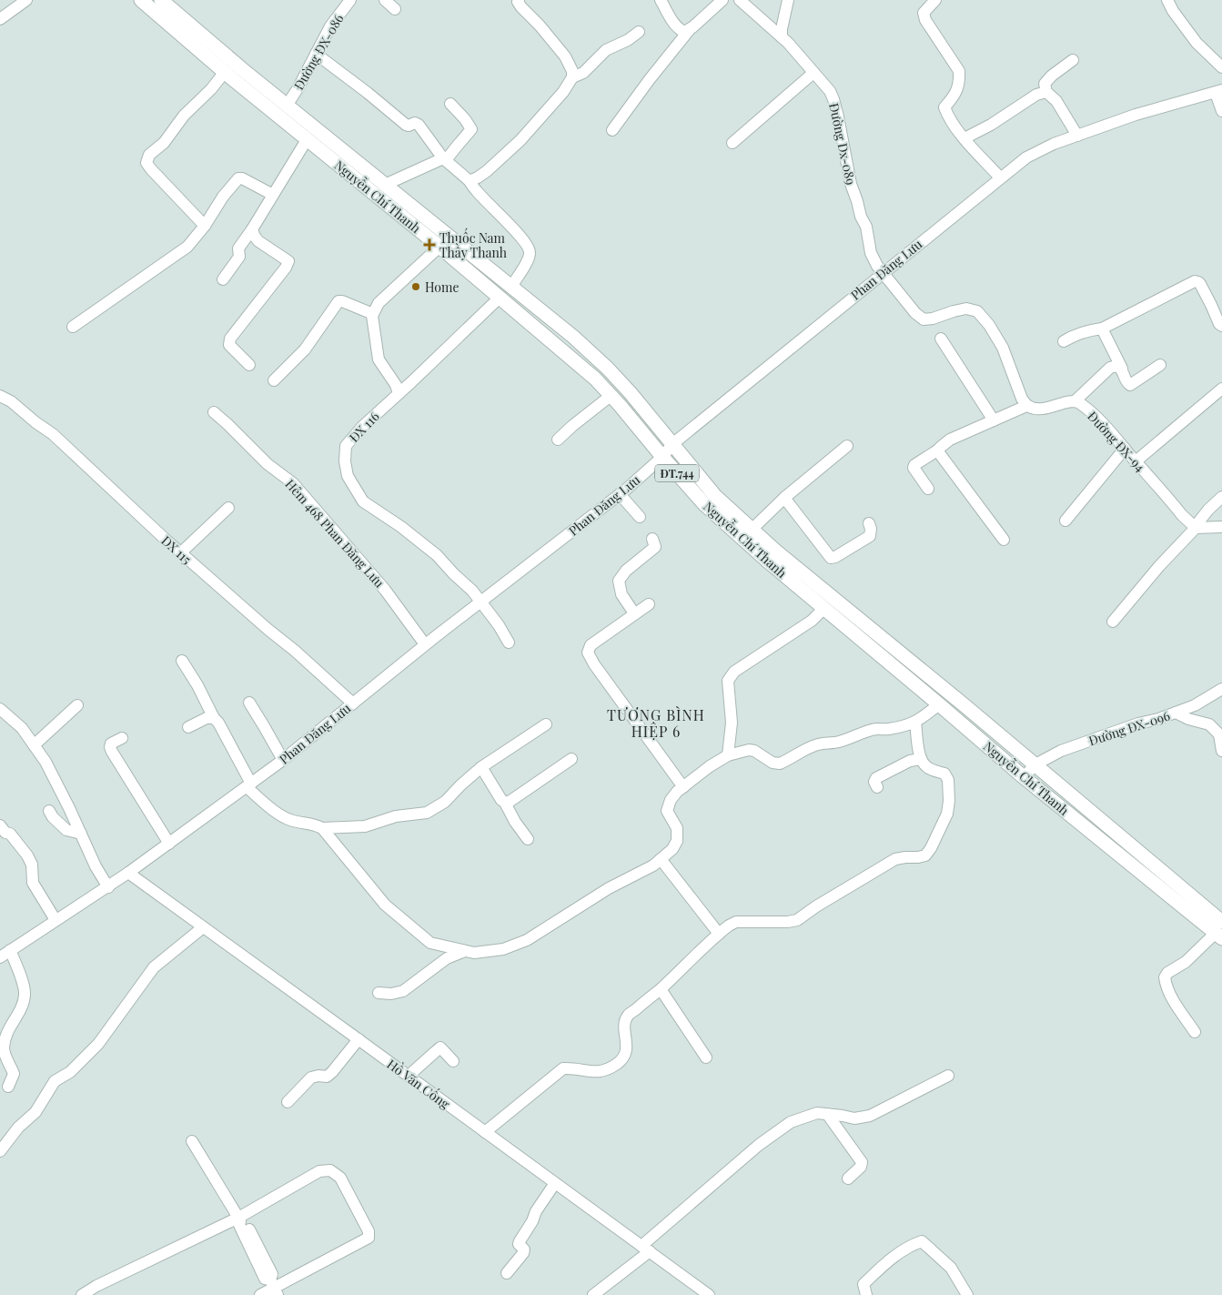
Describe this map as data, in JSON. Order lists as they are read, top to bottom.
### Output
{
  "streets": {
    "main road": ["Nguyễn Chí Thanh", "ĐT.744"],
    "street": [
      "Đường ĐX-086",
      "Đường Dx-089",
      "Phan Đăng Lưu",
      "ĐX 116",
      "Đường ĐX-94",
      "Hẻm 468 Phan Đăng Lưu",
      "DX 115",
      "Đường ĐX-096",
      "Hồ Văn Cống"
    ]
  },
  "crossings": [
    ["Đường ĐX-086", "Nguyễn Chí Thanh"],
    ["Đường Dx-089", "Phan Đăng Lưu"],
    ["Nguyễn Chí Thanh", "Phan Đăng Lưu"],
    ["Nguyễn Chí Thanh", "ĐX 116"],
    ["Nguyễn Chí Thanh", "Đường ĐX-096"],
    ["Phan Đăng Lưu", "ĐX 116"],
    ["Phan Đăng Lưu", "Hẻm 468 Phan Đăng Lưu"],
    ["Phan Đăng Lưu", "DX 115"],
    ["Phan Đăng Lưu", "Hồ Văn Cống"]
  ],
  "districts": ["TƯƠNG BÌNH HIỆP 6"],
  "places": {
    "health": ["Thuốc Nam Thầy Thanh"],
    "other": ["Home"]
  }
}
